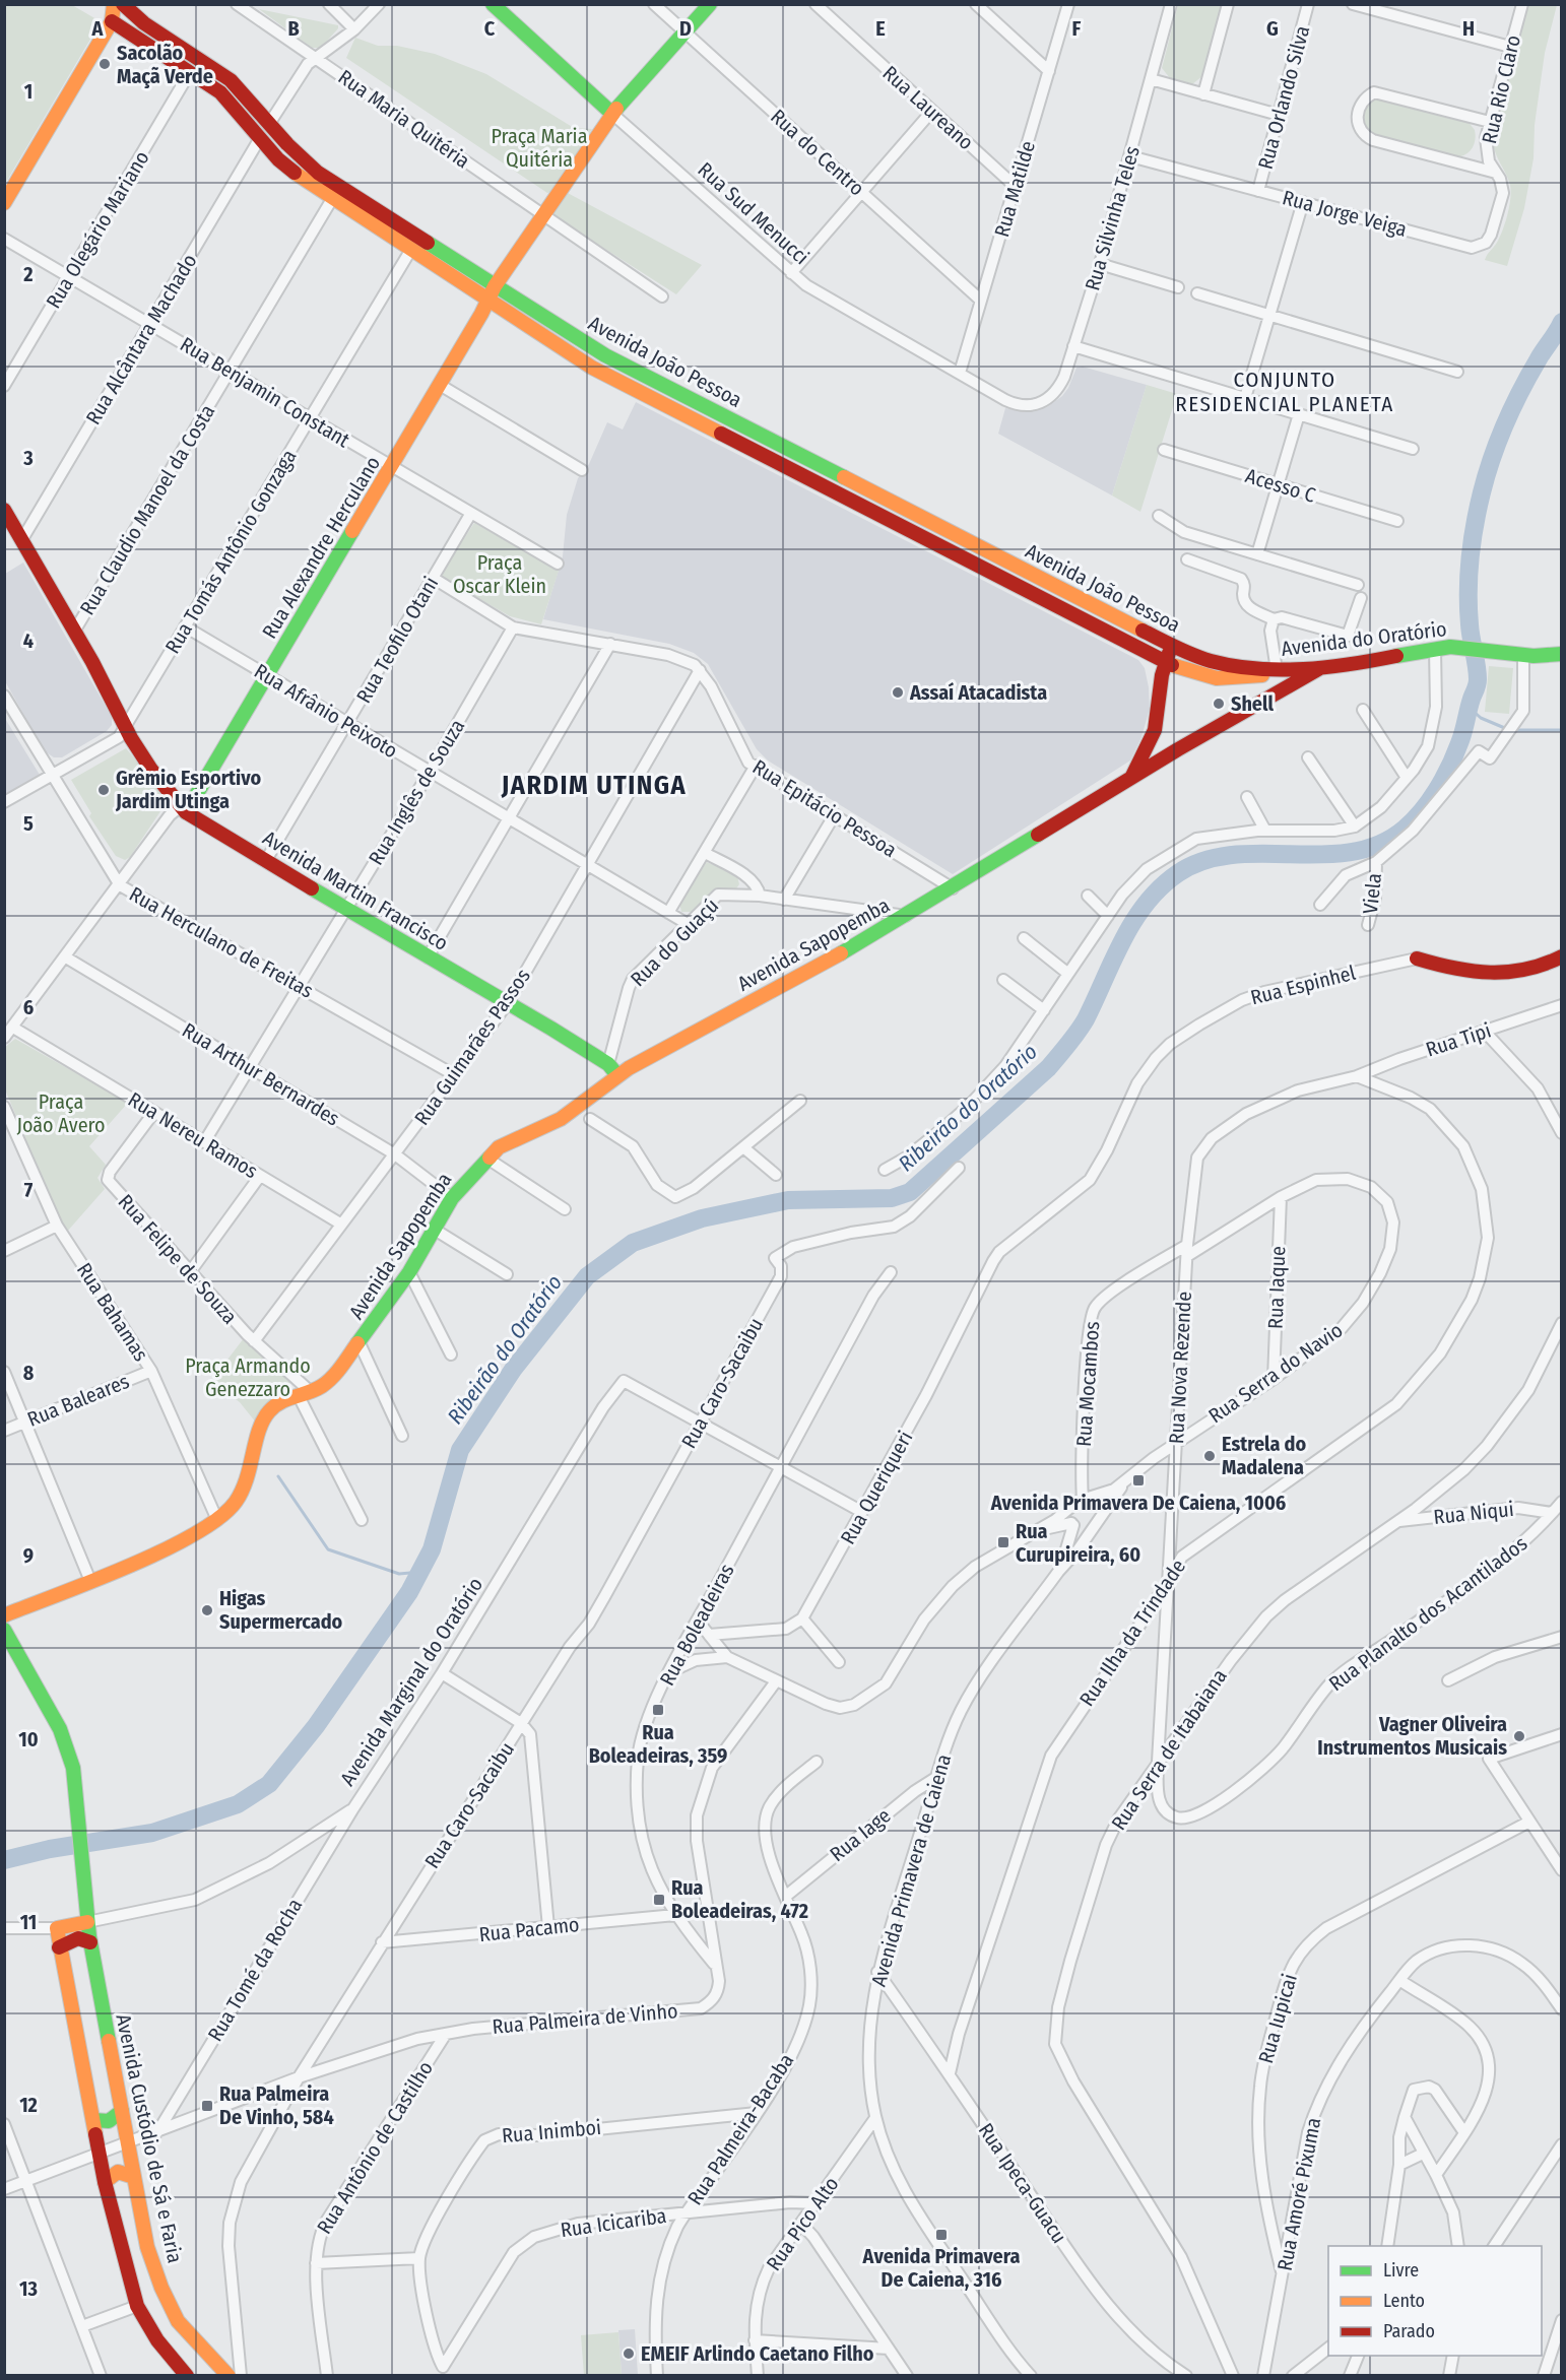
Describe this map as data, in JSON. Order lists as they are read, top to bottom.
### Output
{
  "streets": {
    "main road": [
      "Rua Sud Menucci",
      "Avenida João Pessoa",
      "Rua Alexandre Herculano",
      "Avenida do Oratório",
      "Avenida Martim Francisco",
      "Avenida Sapopemba",
      "Avenida Marginal do Oratório",
      "Avenida Custódio de Sá e Faria"
    ],
    "street": [
      "Rua Rio Claro",
      "Rua Orlando Silva",
      "Rua Laureano",
      "Rua Maria Quitéria",
      "Rua do Centro",
      "Rua Matilde",
      "Rua Jorge Veiga",
      "Rua Silvinha Teles",
      "Rua Olegário Mariano",
      "Rua Alcântara Machado",
      "Rua Benjamin Constant",
      "Acesso C",
      "Rua Claudio Manoel da Costa",
      "Rua Tomás Antônio Gonzaga",
      "Rua Teofilo Otani",
      "Rua Afrânio Peixoto",
      "Rua Inglês de Souza",
      "Rua Epitácio Pessoa",
      "Viela",
      "Rua Herculano de Freitas",
      "Rua do Guaçú",
      "Rua Espinhel",
      "Rua Tipi",
      "Rua Guimarães Passos",
      "Rua Arthur Bernardes",
      "Rua Nereu Ramos",
      "Rua Felipe de Souza",
      "Rua Iaque",
      "Rua Bahamas",
      "Rua Nova Rezende",
      "Rua Serra do Navio",
      "Rua Caro-Sacaibu",
      "Rua Mocambos",
      "Rua Baleares",
      "Rua Queriqueri",
      "Rua Niqui",
      "Rua Planalto dos Acantilados",
      "Rua Boleadeiras",
      "Rua Ilha da Trindade",
      "Rua Serra de Itabaiana",
      "Rua Iage",
      "Avenida Primavera de Caiena",
      "Rua Pacamo",
      "Rua Tomé da Rocha",
      "Rua Palmeira de Vinho",
      "Rua Iupicai",
      "Rua Palmeira-Bacaba",
      "Rua Inimboi",
      "Rua Antônio de Castilho",
      "Rua Ipeca-Guacu",
      "Rua Amoré Pixuma",
      "Rua Icicariba",
      "Rua Pico Alto"
    ]
  },
  "crossings": [
    ["Rua Rio Claro", "Rua Jorge Veiga"],
    ["Rua Orlando Silva", "Rua Jorge Veiga"],
    ["Rua Laureano", "Rua Matilde"],
    ["Rua Maria Quitéria", "Rua Alexandre Herculano"],
    ["Rua do Centro", "Rua Matilde"],
    ["Rua do Centro", "Rua Alexandre Herculano"],
    ["Rua Matilde", "Rua Sud Menucci"],
    ["Rua Sud Menucci", "Rua Silvinha Teles"],
    ["Rua Sud Menucci", "Rua Alexandre Herculano"],
    ["Rua Jorge Veiga", "Rua Silvinha Teles"],
    ["Rua Olegário Mariano", "Avenida João Pessoa"],
    ["Rua Olegário Mariano", "Rua Benjamin Constant"],
    ["Rua Alcântara Machado", "Avenida João Pessoa"],
    ["Rua Alcântara Machado", "Rua Benjamin Constant"],
    ["Rua Alcântara Machado", "Avenida Martim Francisco"],
    ["Avenida João Pessoa", "Rua Claudio Manoel da Costa"],
    ["Avenida João Pessoa", "Rua Alexandre Herculano"],
    ["Avenida João Pessoa", "Rua Tomás Antônio Gonzaga"],
    ["Avenida João Pessoa", "Avenida do Oratório"],
    ["Avenida João Pessoa", "Avenida Sapopemba"],
    ["Rua Benjamin Constant", "Rua Claudio Manoel da Costa"],
    ["Rua Benjamin Constant", "Rua Alexandre Herculano"],
    ["Rua Benjamin Constant", "Rua Tomás Antônio Gonzaga"],
    ["Rua Benjamin Constant", "Rua Teofilo Otani"],
    ["Rua Claudio Manoel da Costa", "Avenida Martim Francisco"],
    ["Rua Alexandre Herculano", "Rua Afrânio Peixoto"],
    ["Rua Alexandre Herculano", "Avenida Martim Francisco"],
    ["Rua Tomás Antônio Gonzaga", "Rua Afrânio Peixoto"],
    ["Rua Tomás Antônio Gonzaga", "Avenida Martim Francisco"],
    ["Avenida do Oratório", "Avenida Sapopemba"],
    ["Rua Teofilo Otani", "Rua Afrânio Peixoto"],
    ["Rua Teofilo Otani", "Avenida Martim Francisco"],
    ["Rua Afrânio Peixoto", "Rua Inglês de Souza"],
    ["Rua Afrânio Peixoto", "Rua do Guaçú"],
    ["Rua Afrânio Peixoto", "Rua Guimarães Passos"],
    ["Rua Inglês de Souza", "Avenida Martim Francisco"],
    ["Rua Inglês de Souza", "Rua Herculano de Freitas"],
    ["Rua Inglês de Souza", "Rua Arthur Bernardes"],
    ["Rua Inglês de Souza", "Rua Nereu Ramos"],
    ["Rua Epitácio Pessoa", "Avenida Sapopemba"],
    ["Rua Epitácio Pessoa", "Rua Guimarães Passos"],
    ["Avenida Martim Francisco", "Rua do Guaçú"],
    ["Avenida Martim Francisco", "Avenida Sapopemba"],
    ["Avenida Martim Francisco", "Rua Guimarães Passos"],
    ["Rua Herculano de Freitas", "Rua Guimarães Passos"],
    ["Rua do Guaçú", "Avenida Sapopemba"],
    ["Avenida Sapopemba", "Rua Arthur Bernardes"],
    ["Avenida Sapopemba", "Rua Felipe de Souza"],
    ["Avenida Sapopemba", "Rua Bahamas"],
    ["Rua Espinhel", "Rua Queriqueri"],
    ["Rua Tipi", "Rua Nova Rezende"],
    ["Rua Tipi", "Rua Ilha da Trindade"],
    ["Rua Guimarães Passos", "Rua Arthur Bernardes"],
    ["Rua Guimarães Passos", "Rua Nereu Ramos"],
    ["Rua Guimarães Passos", "Rua Felipe de Souza"],
    ["Rua Nereu Ramos", "Rua Felipe de Souza"],
    ["Rua Iaque", "Rua Serra do Navio"],
    ["Rua Bahamas", "Rua Baleares"],
    ["Rua Nova Rezende", "Rua Serra do Navio"],
    ["Rua Nova Rezende", "Rua Mocambos"],
    ["Rua Nova Rezende", "Rua Planalto dos Acantilados"],
    ["Rua Nova Rezende", "Rua Ilha da Trindade"],
    ["Rua Nova Rezende", "Rua Serra de Itabaiana"],
    ["Rua Nova Rezende", "Avenida Primavera de Caiena"],
    ["Rua Serra do Navio", "Rua Mocambos"],
    ["Rua Serra do Navio", "Avenida Primavera de Caiena"],
    ["Rua Caro-Sacaibu", "Avenida Marginal do Oratório"],
    ["Rua Caro-Sacaibu", "Rua Pacamo"],
    ["Rua Caro-Sacaibu", "Rua Palmeira de Vinho"],
    ["Rua Mocambos", "Avenida Primavera de Caiena"],
    ["Rua Niqui", "Rua Planalto dos Acantilados"],
    ["Rua Niqui", "Rua Serra de Itabaiana"],
    ["Rua Planalto dos Acantilados", "Rua Serra de Itabaiana"],
    ["Rua Boleadeiras", "Rua Pacamo"],
    ["Rua Boleadeiras", "Rua Palmeira de Vinho"],
    ["Rua Ilha da Trindade", "Rua Ipeca-Guacu"],
    ["Avenida Marginal do Oratório", "Rua Tomé da Rocha"],
    ["Avenida Marginal do Oratório", "Avenida Custódio de Sá e Faria"],
    ["Rua Iage", "Avenida Primavera de Caiena"],
    ["Rua Iage", "Rua Palmeira-Bacaba"],
    ["Avenida Primavera de Caiena", "Rua Ipeca-Guacu"],
    ["Avenida Primavera de Caiena", "Rua Pico Alto"],
    ["Rua Tomé da Rocha", "Rua Palmeira de Vinho"],
    ["Rua Palmeira de Vinho", "Avenida Custódio de Sá e Faria"],
    ["Rua Palmeira de Vinho", "Rua Antônio de Castilho"],
    ["Rua Iupicai", "Rua Amoré Pixuma"],
    ["Rua Palmeira-Bacaba", "Rua Inimboi"],
    ["Rua Palmeira-Bacaba", "Rua Icicariba"],
    ["Rua Inimboi", "Rua Icicariba"],
    ["Rua Icicariba", "Rua Pico Alto"]
  ],
  "districts": ["CONJUNTO RESIDENCIAL PLANETA", "JARDIM UTINGA"],
  "water": ["Ribeirão do Oratório"],
  "parks": [
    "Praça Maria Quitéria",
    "Praça Oscar Klein",
    "Praça João Avero",
    "Praça Armando Genezzaro"
  ],
  "places": {
    "other": [
      "Sacolão Maçã Verde",
      "Assaí Atacadista",
      "Shell",
      "Grêmio Esportivo Jardim Utinga",
      "Estrela do Madalena",
      "Higas Supermercado",
      "Vagner Oliveira Instrumentos Musicais",
      "EMEIF Arlindo Caetano Filho"
    ],
    "transit": [
      "Avenida Primavera De Caiena, 1006",
      "Rua Curupireira, 60",
      "Rua Boleadeiras, 359",
      "Rua Boleadeiras, 472",
      "Rua Palmeira De Vinho, 584",
      "Avenida Primavera De Caiena, 316"
    ]
  },
  "legend": ["Livre", "Lento", "Parado"],
  "grid": {
    "columns": [
      "A",
      "B",
      "C",
      "D",
      "E",
      "F",
      "G",
      "H"
    ],
    "rows": [
      "1",
      "2",
      "3",
      "4",
      "5",
      "6",
      "7",
      "8",
      "9",
      "10",
      "11",
      "12",
      "13"
    ]
  }
}
